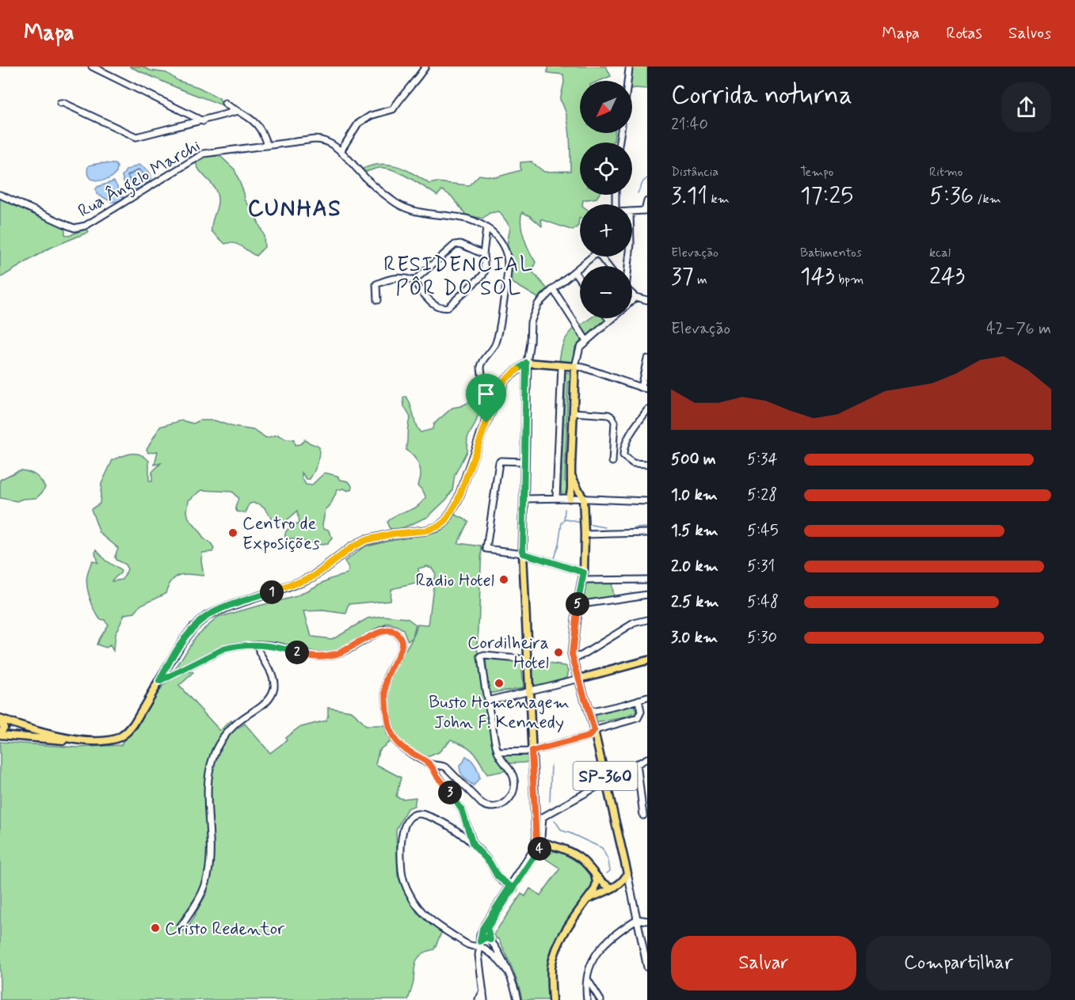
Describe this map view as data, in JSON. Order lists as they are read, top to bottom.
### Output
{
  "streets": {
    "main road": ["SP-360"],
    "street": ["Rua Ângelo Marchi"]
  },
  "districts": ["CUNHAS", "RESIDENCIAL PÔR DO SOL"],
  "places": [
    "Centro de Exposições",
    "Radio Hotel",
    "Cordilheira Hotel",
    "Busto Homenagem John F. Kennedy",
    "Cristo Redentor"
  ],
  "north": "bottom left",
  "page": {
    "header": "Mapa",
    "nav": ["Mapa", "Rotas", "Salvos"],
    "heading": ["Corrida noturna", "21:40"],
    "map_buttons": ["+", "−"],
    "stats": [
      ["Distância", "3.11 km"],
      ["Tempo", "17:25"],
      ["Ritmo", "5:36 /km"],
      ["Elevação", "37 m"],
      ["Batimentos", "143 bpm"],
      ["kcal", "243"]
    ],
    "chart": ["Elevação", "42–76 m"],
    "list": [
      {
        "name": "500 m",
        "note": "5:34"
      },
      {
        "name": "1.0 km",
        "note": "5:28"
      },
      {
        "name": "1.5 km",
        "note": "5:45"
      },
      {
        "name": "2.0 km",
        "note": "5:31"
      },
      {
        "name": "2.5 km",
        "note": "5:48"
      },
      {
        "name": "3.0 km",
        "note": "5:30"
      }
    ],
    "pins": [
      "1",
      "5",
      "2",
      "3",
      "4"
    ],
    "buttons": ["Salvar", "Compartilhar"]
  }
}
